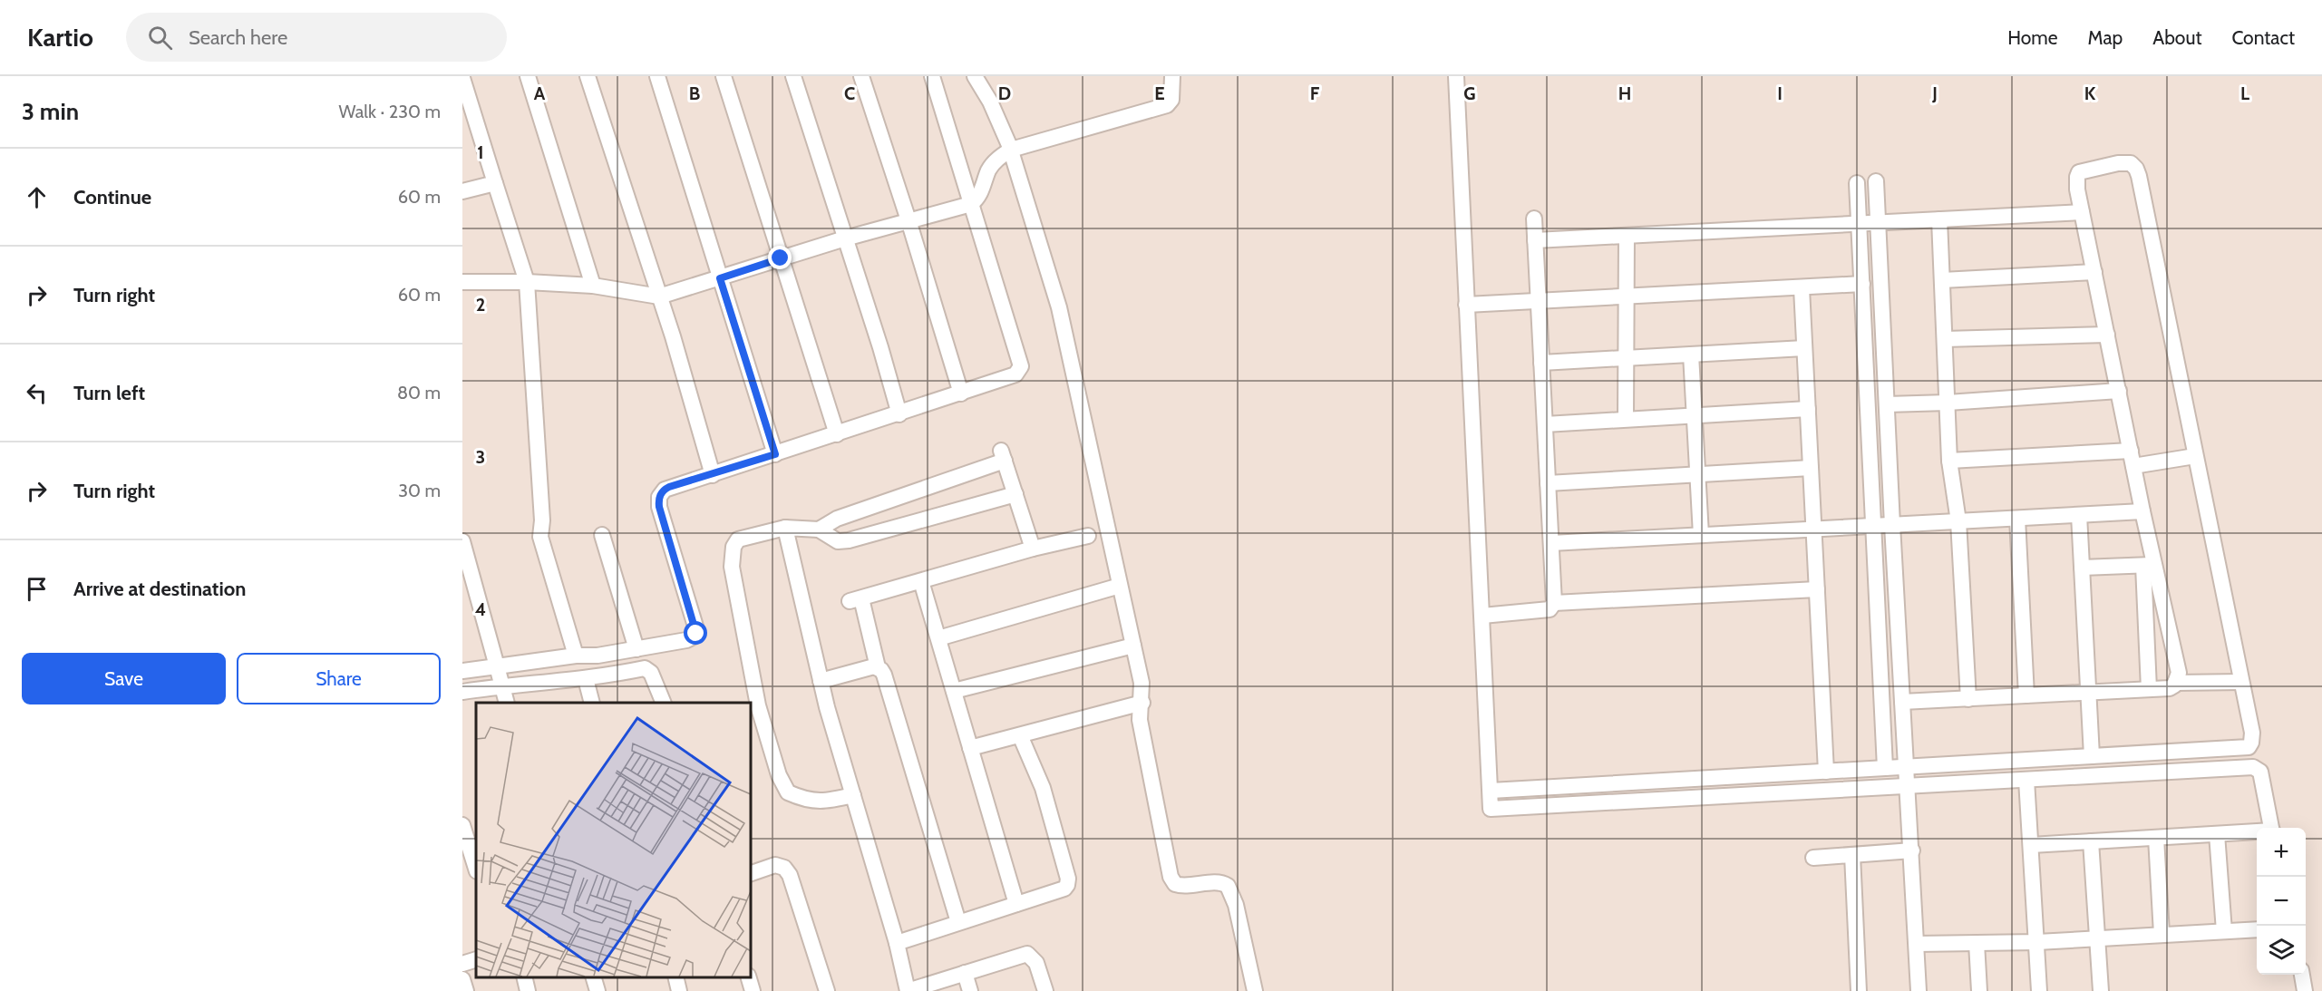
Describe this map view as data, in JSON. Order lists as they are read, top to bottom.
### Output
{
  "page": {
    "header": "Kartio",
    "search": "Search here",
    "nav": [
      "Home",
      "Map",
      "About",
      "Contact"
    ],
    "heading": ["3 min", "Walk · 230 m"],
    "list": [
      ["Continue", "60 m"],
      ["Turn right", "60 m"],
      ["Turn left", "80 m"],
      ["Turn right", "30 m"],
      "Arrive at destination"
    ],
    "buttons": ["Save", "Share"],
    "map_buttons": ["+", "−"]
  },
  "grid": {
    "columns": [
      "A",
      "B",
      "C",
      "D",
      "E",
      "F",
      "G",
      "H",
      "I",
      "J",
      "K",
      "L"
    ],
    "rows": [
      "1",
      "2",
      "3",
      "4"
    ]
  }
}
